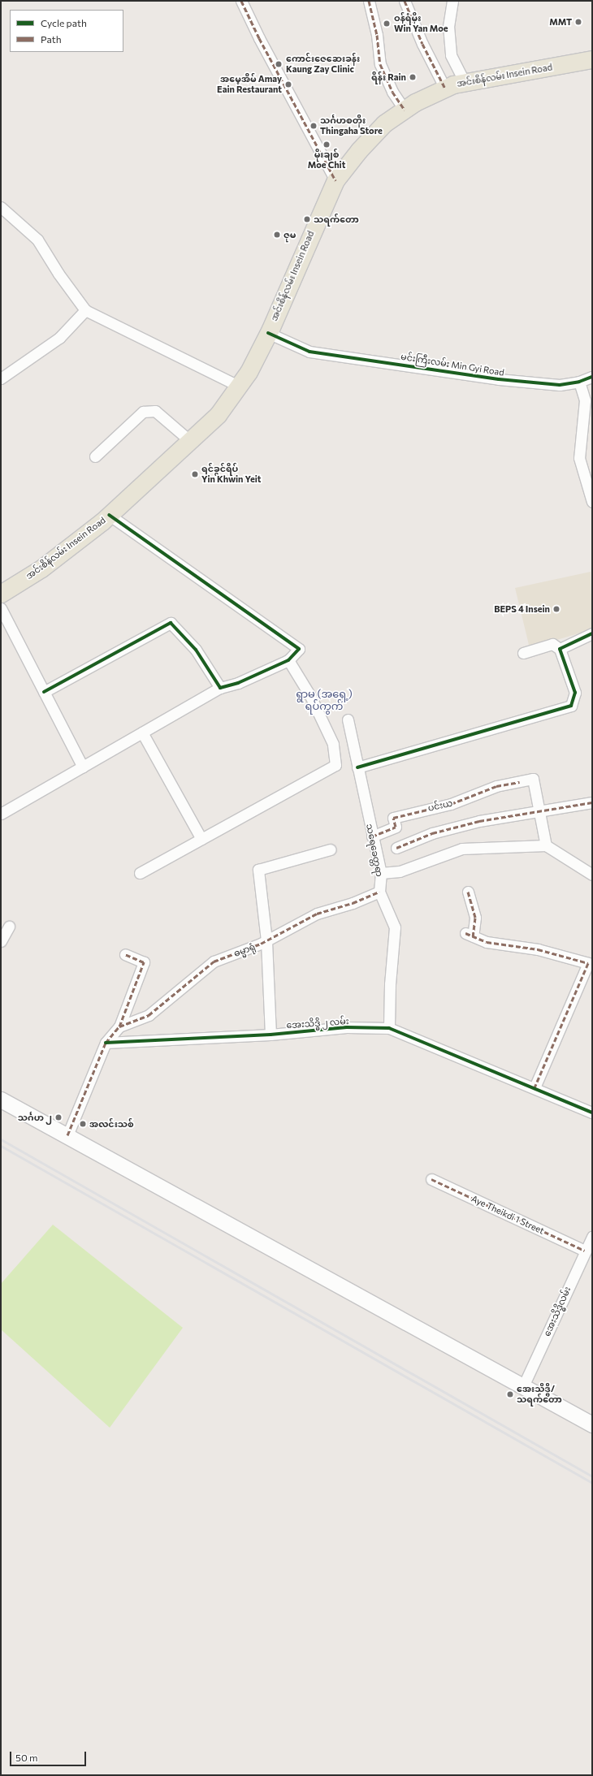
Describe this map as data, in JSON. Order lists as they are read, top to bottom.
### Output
{
  "streets": {
    "main road": ["အင်းစိန်လမ်း Insein Road"],
    "street": [
      "မင်းကြီးလမ်း Min Gyi Road",
      "ပင်းယ",
      "သရေခေတ္တရာ",
      "ဓမ္မာရုံ",
      "အေးသိဒ္ဓိ ၂ လမ်း",
      "Aye Theikdi 1 Street",
      "အေးသိဒ္ဓိလမ်း"
    ]
  },
  "crossings": [
    ["အင်းစိန်လမ်း Insein Road", "မင်းကြီးလမ်း Min Gyi Road"],
    ["ပင်းယ", "သရေခေတ္တရာ"],
    ["သရေခေတ္တရာ", "ဓမ္မာရုံ"],
    ["သရေခေတ္တရာ", "အေးသိဒ္ဓိ ၂ လမ်း"],
    ["Aye Theikdi 1 Street", "အေးသိဒ္ဓိလမ်း"]
  ],
  "districts": ["ရွာမ (အရှေ့) ရပ်ကွက်"],
  "places": [
    "MMT",
    "ဝန်ရံမိုး Win Yan Moe",
    "ကောင်းဇေဆေးခန်း Kaung Zay Clinic",
    "ရိန်း Rain",
    "အမေ့အိမ် Amay Eain Restaurant",
    "သင်္ဂဟစတိုး Thingaha Store",
    "မိုးချစ် Moe Chit",
    "သရက်တော",
    "ဇုမ",
    "ရင်ခွင်ရိပ် Yin Khwin Yeit",
    "BEPS 4 Insein",
    "သင်္ဂဟ ၂",
    "အလင်းသစ်",
    "အေးသိဒ္ဓိ/ သရက်တော"
  ],
  "legend": ["Cycle path", "Path"],
  "scale_bar": "50 m"
}
